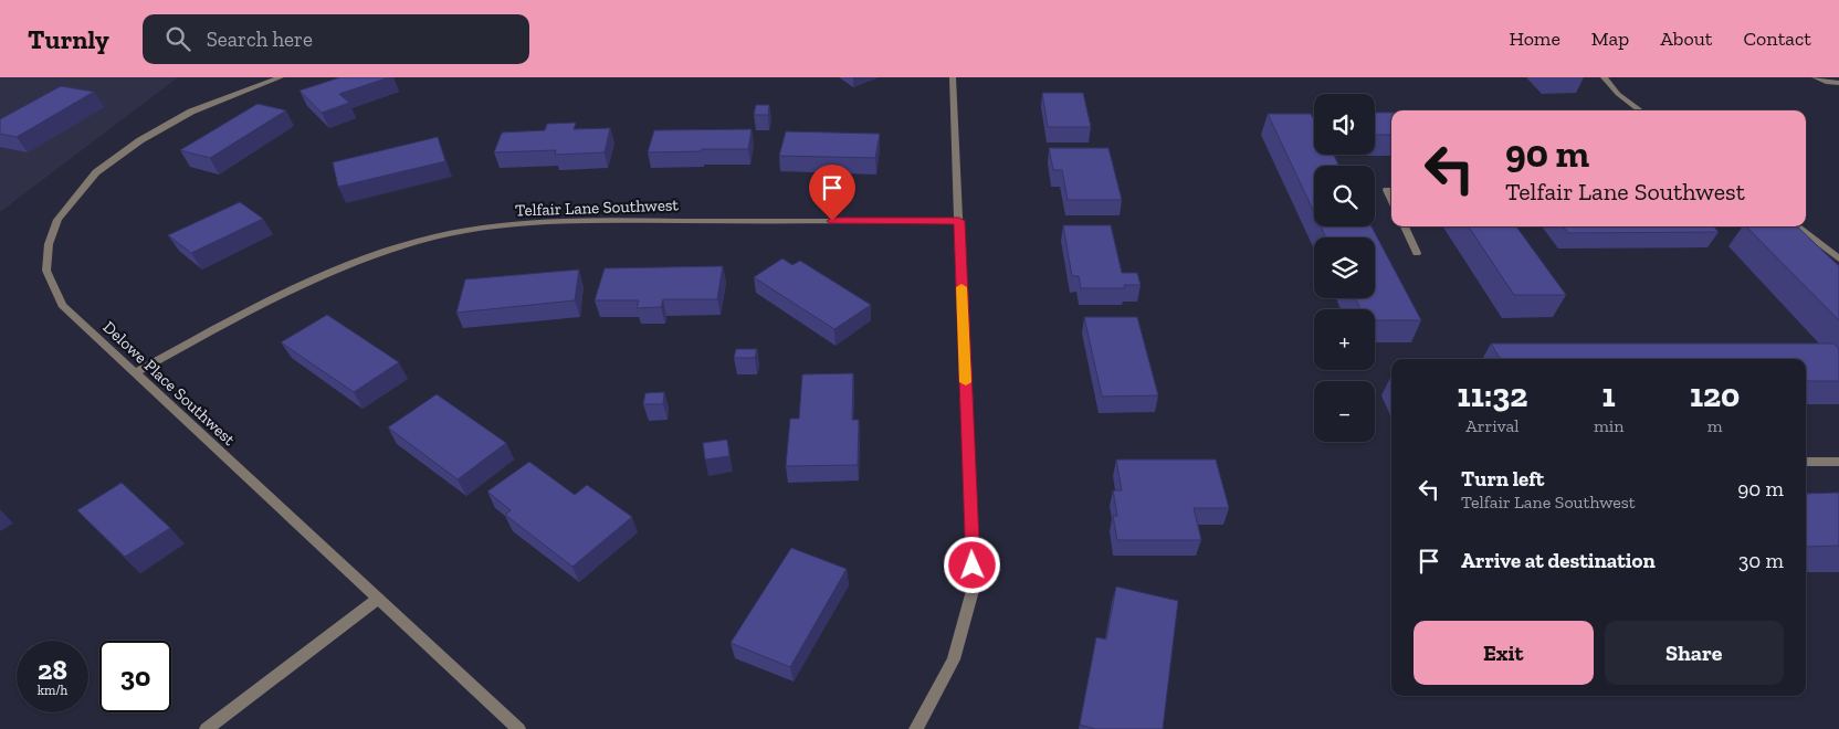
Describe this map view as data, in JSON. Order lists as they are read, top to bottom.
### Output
{
  "streets": {
    "street": ["Telfair Lane Southwest", "Delowe Place Southwest"]
  },
  "crossings": [
    ["Telfair Lane Southwest", "Delowe Place Southwest"]
  ],
  "page": {
    "header": "Turnly",
    "search": "Search here",
    "nav": [
      "Home",
      "Map",
      "About",
      "Contact"
    ],
    "map_buttons": ["+", "−"],
    "turn": ["90 m", "Telfair Lane Southwest"],
    "eta": [
      "11:32",
      "Arrival",
      "1",
      "min",
      "120",
      "m"
    ],
    "list": [
      {
        "name": "Turn left",
        "note": "Telfair Lane Southwest",
        "value": "90 m"
      },
      {
        "name": "Arrive at destination",
        "value": "30 m"
      }
    ],
    "buttons": ["Exit", "Share"],
    "speed": "28 km/h",
    "limit": "30"
  }
}
